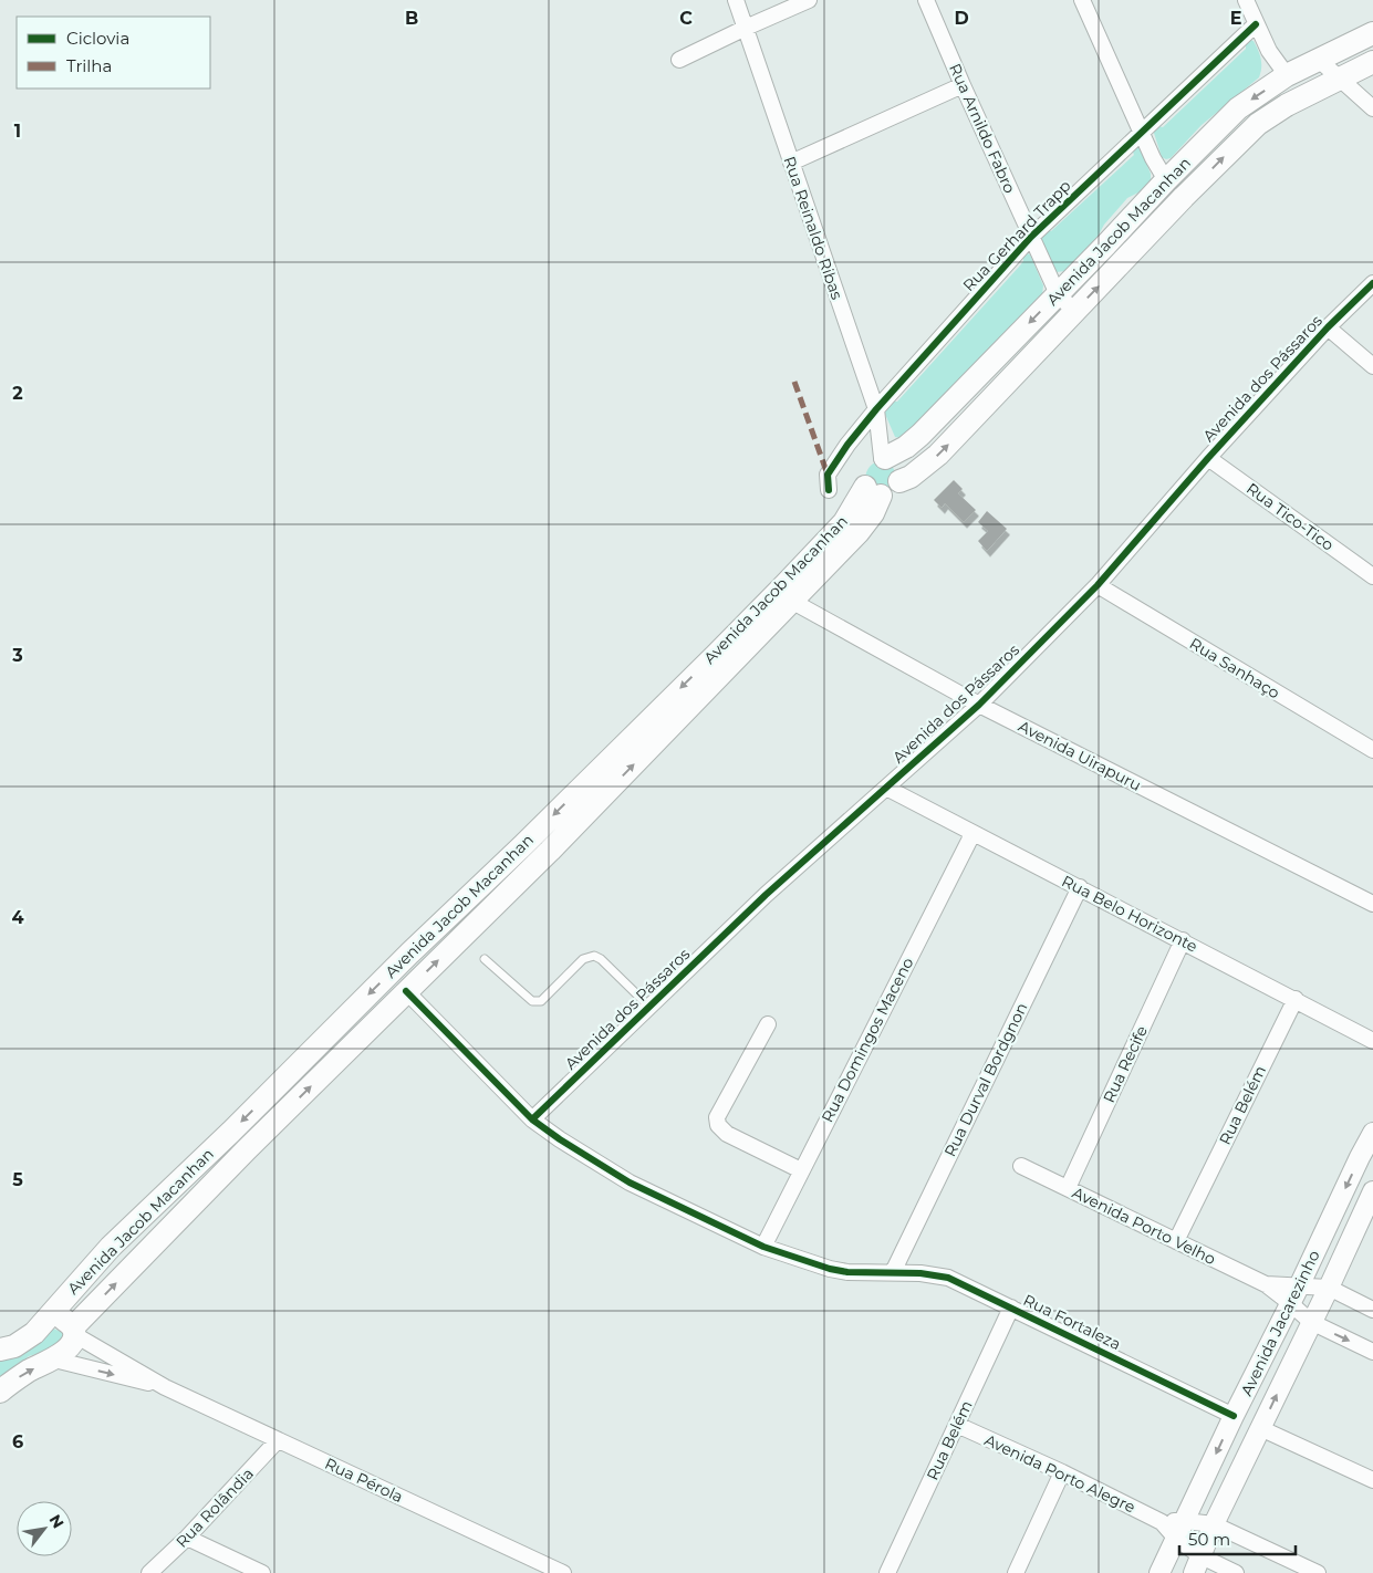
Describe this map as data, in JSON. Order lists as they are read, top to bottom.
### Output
{
  "streets": {
    "main road": ["Avenida Jacob Macanhan"],
    "street": [
      "Rua Arnildo Fabro",
      "Rua Reinaldo Ribas",
      "Rua Gerhard Trapp",
      "Avenida dos Pássaros",
      "Rua Tico-Tico",
      "Rua Sanhaço",
      "Avenida Uirapuru",
      "Rua Belo Horizonte",
      "Rua Domingos Maceno",
      "Rua Recife",
      "Rua Durval Bordgnon",
      "Rua Belém",
      "Avenida Porto Velho",
      "Rua Fortaleza",
      "Avenida Jacarezinho",
      "Avenida Porto Alegre",
      "Rua Pérola",
      "Rua Rolândia"
    ]
  },
  "crossings": [
    ["Rua Arnildo Fabro", "Avenida Jacob Macanhan"],
    ["Rua Arnildo Fabro", "Rua Gerhard Trapp"],
    ["Rua Reinaldo Ribas", "Avenida Jacob Macanhan"],
    ["Rua Reinaldo Ribas", "Rua Gerhard Trapp"],
    ["Avenida Jacob Macanhan", "Avenida Uirapuru"],
    ["Avenida Jacob Macanhan", "Rua Fortaleza"],
    ["Avenida Jacob Macanhan", "Rua Pérola"],
    ["Avenida dos Pássaros", "Rua Tico-Tico"],
    ["Avenida dos Pássaros", "Rua Sanhaço"],
    ["Avenida dos Pássaros", "Avenida Uirapuru"],
    ["Avenida dos Pássaros", "Rua Belo Horizonte"],
    ["Avenida dos Pássaros", "Rua Fortaleza"],
    ["Rua Belo Horizonte", "Rua Domingos Maceno"],
    ["Rua Belo Horizonte", "Rua Recife"],
    ["Rua Belo Horizonte", "Rua Durval Bordgnon"],
    ["Rua Belo Horizonte", "Rua Belém"],
    ["Rua Domingos Maceno", "Rua Fortaleza"],
    ["Rua Recife", "Avenida Porto Velho"],
    ["Rua Durval Bordgnon", "Rua Fortaleza"],
    ["Rua Belém", "Avenida Porto Velho"],
    ["Rua Belém", "Rua Fortaleza"],
    ["Rua Belém", "Avenida Porto Alegre"],
    ["Avenida Porto Velho", "Avenida Jacarezinho"],
    ["Rua Fortaleza", "Avenida Jacarezinho"],
    ["Avenida Jacarezinho", "Avenida Porto Alegre"],
    ["Rua Pérola", "Rua Rolândia"]
  ],
  "legend": ["Ciclovia", "Trilha"],
  "scale_bar": "50 m",
  "north": "top right",
  "grid": {
    "columns": [
      "B",
      "C",
      "D",
      "E"
    ],
    "rows": [
      "1",
      "2",
      "3",
      "4",
      "5",
      "6"
    ]
  }
}
